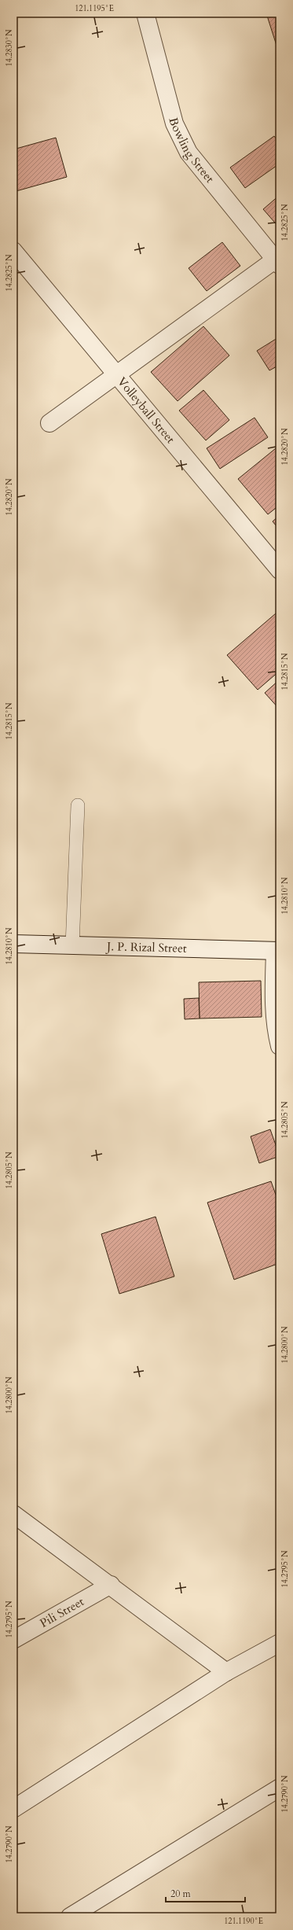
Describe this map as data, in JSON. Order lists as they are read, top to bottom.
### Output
{
  "streets": {
    "street": [
      "Bowling Street",
      "Volleyball Street",
      "J. P. Rizal Street",
      "Pili Street"
    ]
  },
  "scale_bar": "20 m",
  "coordinates": [
    "121.1195°E",
    "14.2830°N",
    "14.2825°N",
    "14.2820°N",
    "14.2815°N",
    "14.2810°N",
    "14.2805°N",
    "14.2800°N",
    "14.2795°N",
    "14.2790°N",
    "121.1190°E"
  ]
}
